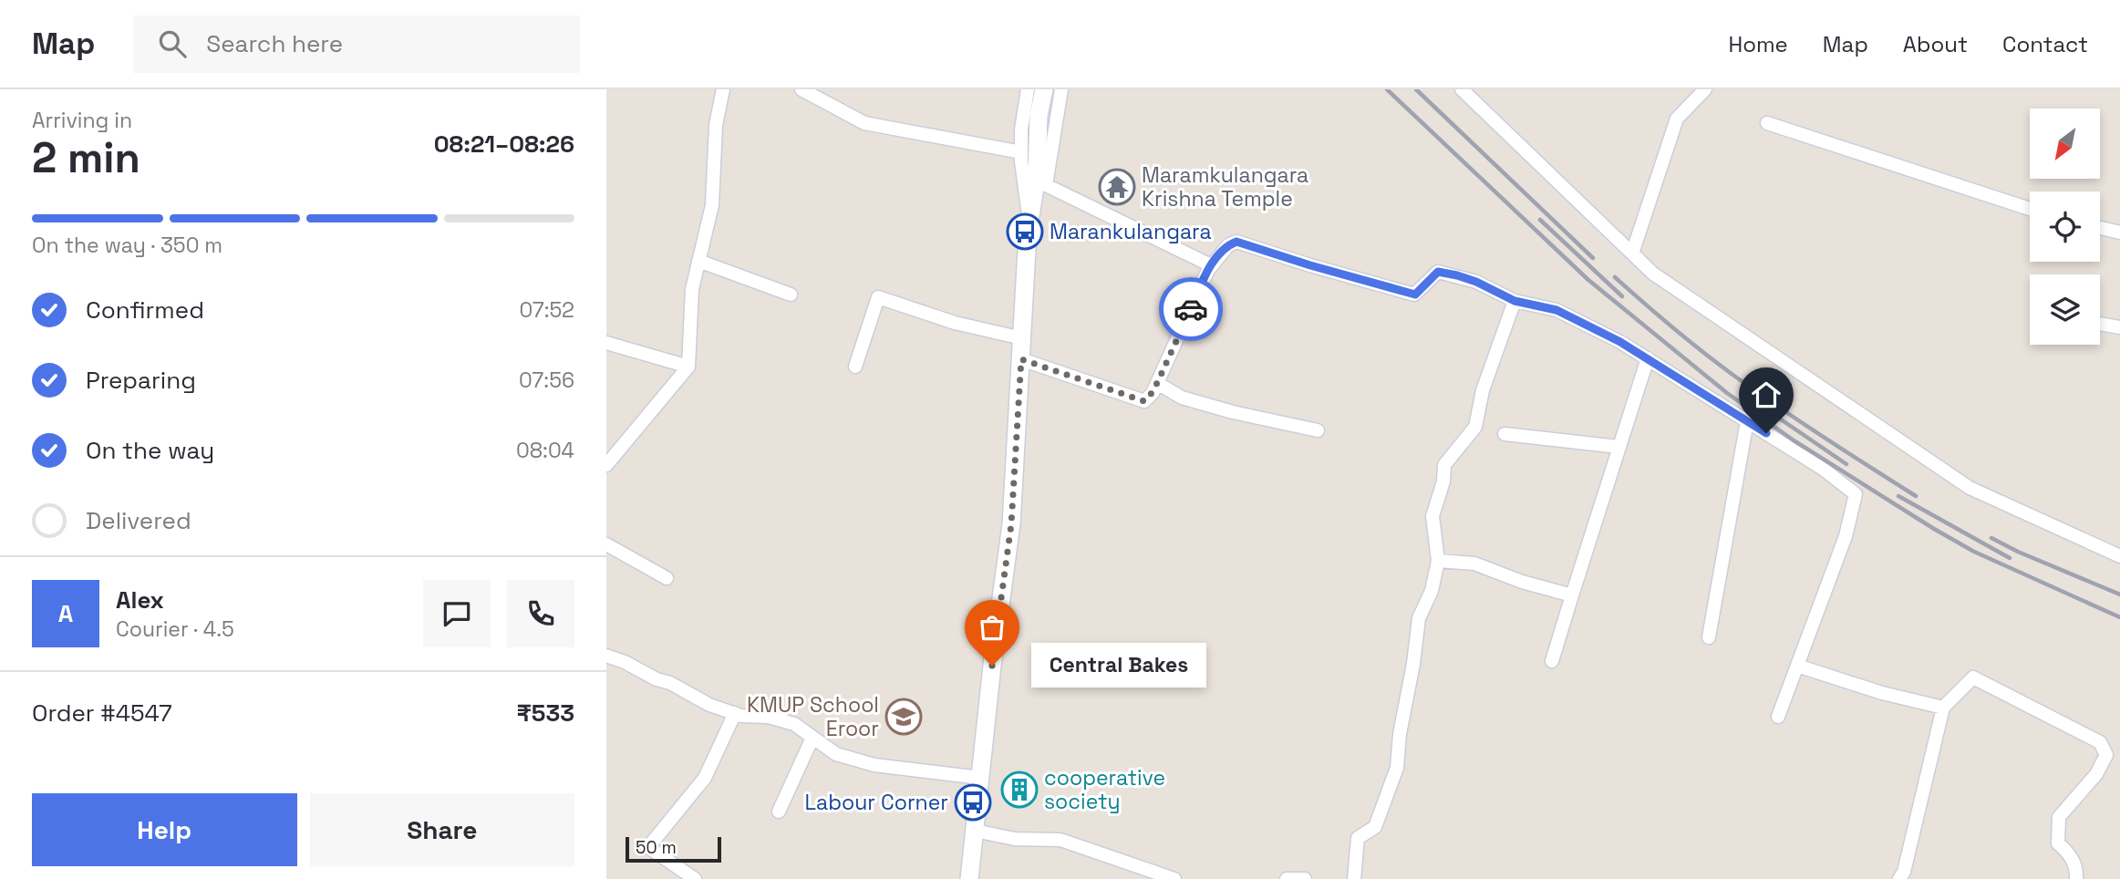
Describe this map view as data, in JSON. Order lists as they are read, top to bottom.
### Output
{
  "places": {
    "temple": ["Maramkulangara Krishna Temple"],
    "bus stop": ["Marankulangara", "Labour Corner"],
    "other": ["Central Bakes"],
    "school or university": ["KMUP School Eroor"],
    "building": ["cooperative society"]
  },
  "scale_bar": "50 m",
  "north": "bottom left",
  "page": {
    "header": "Map",
    "search": "Search here",
    "nav": [
      "Home",
      "Map",
      "About",
      "Contact"
    ],
    "heading": ["2 min", "Arriving in", "08:21–08:26"],
    "panel": [
      "Alex",
      "Courier · 4.5",
      "Order #4547",
      "₹533"
    ],
    "bar": "On the way · 350 m",
    "list": [
      ["Confirmed", "07:52"],
      ["Preparing", "07:56"],
      ["On the way", "08:04"],
      "Delivered"
    ],
    "round": "A",
    "bubble": "Central Bakes",
    "buttons": ["Help", "Share"],
    "scale": "50 m"
  }
}
